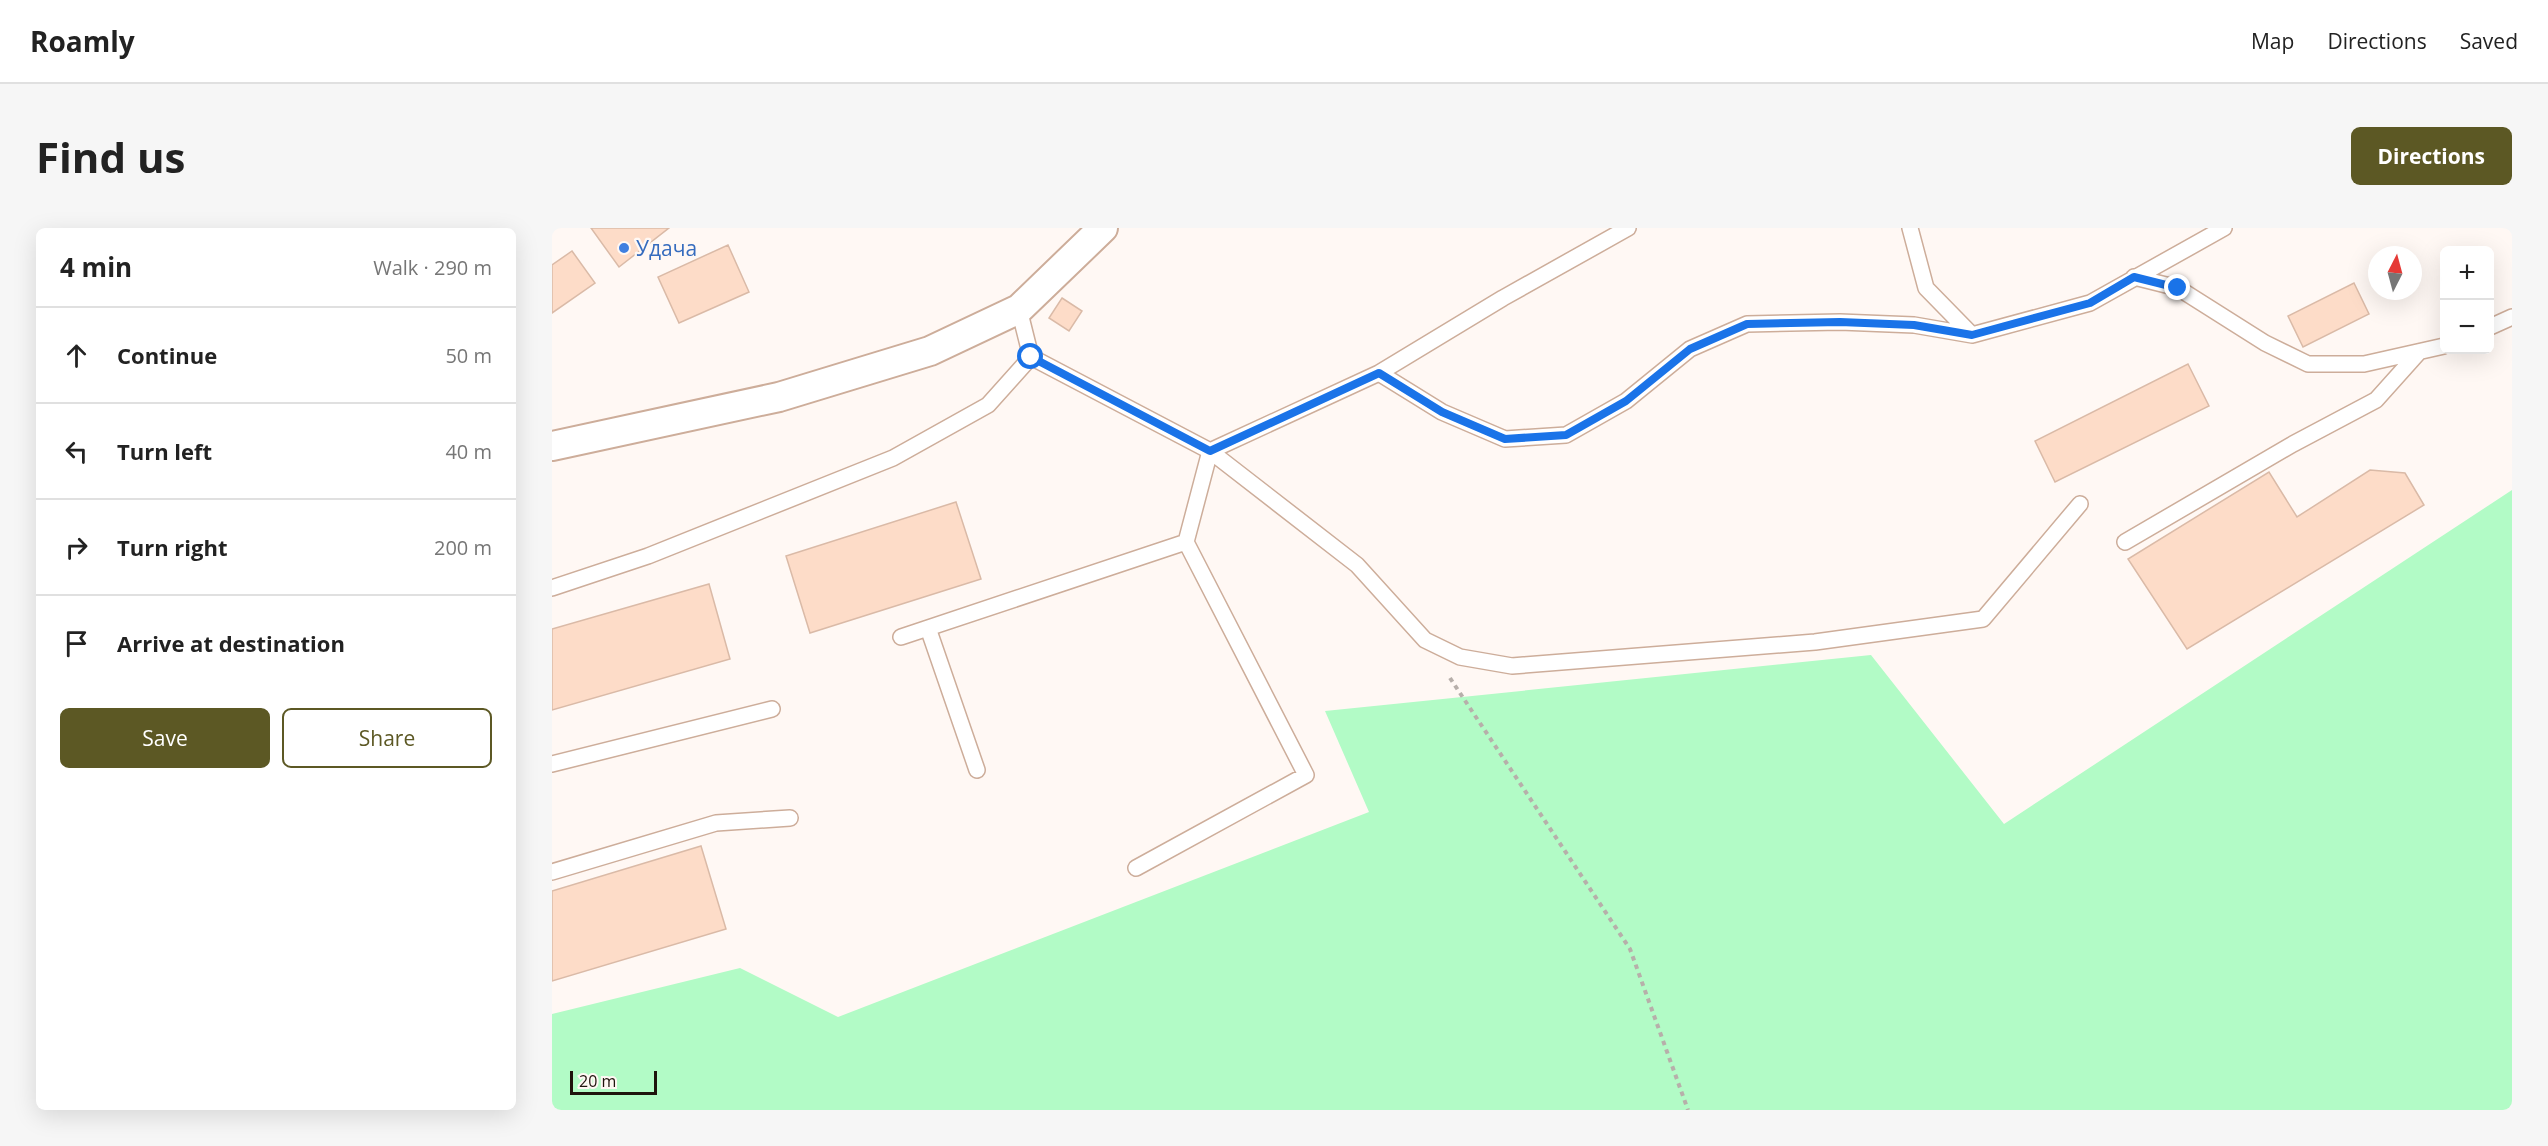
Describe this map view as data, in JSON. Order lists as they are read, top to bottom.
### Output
{
  "places": ["Удача"],
  "scale_bar": "20 m",
  "north": "top",
  "page": {
    "header": "Roamly",
    "nav": ["Map", "Directions", "Saved"],
    "buttons": [
      "Directions",
      ["Save", "Share"]
    ],
    "title": "Find us",
    "heading": ["4 min", "Walk · 290 m"],
    "map_buttons": ["+", "−"],
    "list": [
      ["Continue", "50 m"],
      ["Turn left", "40 m"],
      ["Turn right", "200 m"],
      "Arrive at destination"
    ],
    "scale": "20 m"
  }
}
